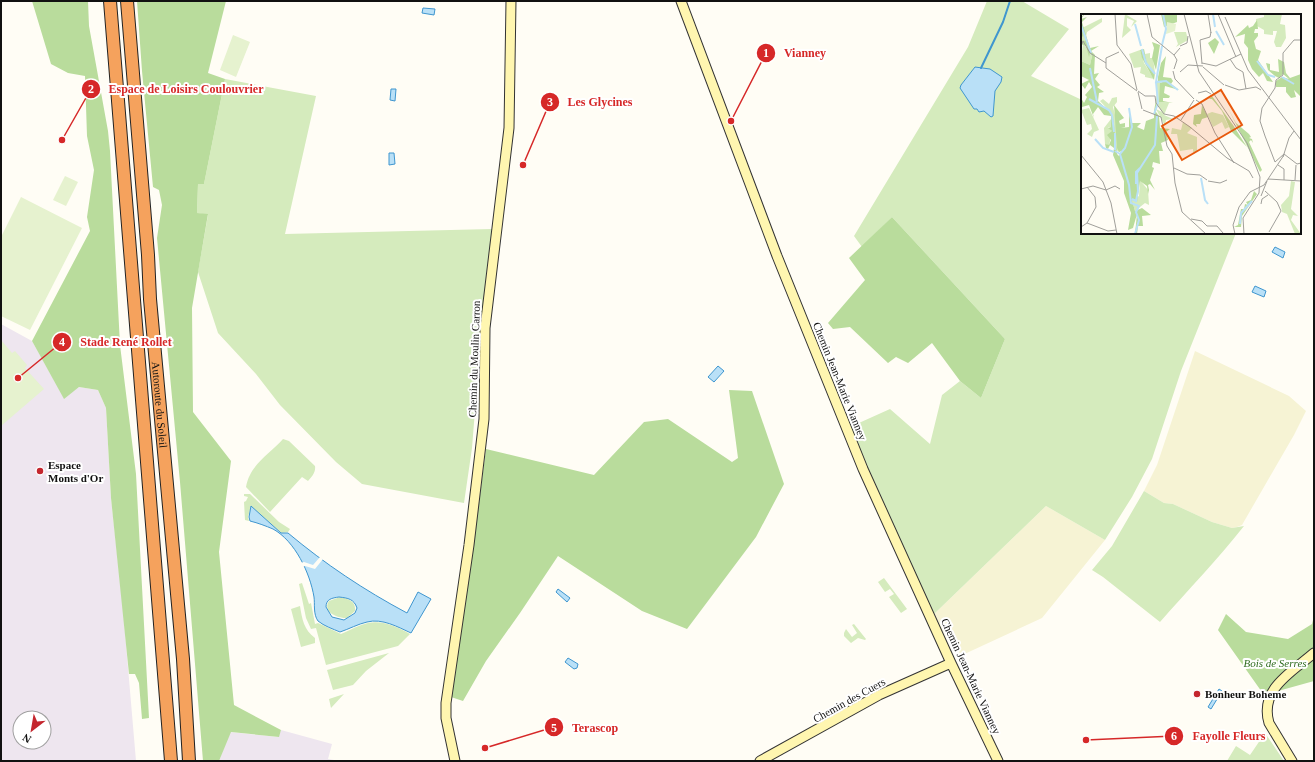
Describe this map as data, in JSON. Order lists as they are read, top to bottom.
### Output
{
  "streets": {
    "highway": ["Autoroute du Soleil"],
    "street": ["Chemin du Moulin Carron", "Chemin Jean-Marie Vianney", "Chemin des Cuers"]
  },
  "crossings": [
    ["Chemin Jean-Marie Vianney", "Chemin des Cuers"]
  ],
  "parks": ["Bois de Serres"],
  "places": [
    "Vianney",
    "Espace de Loisirs Coulouvrier",
    "Les Glycines",
    "Stade René Rollet",
    "Espace Monts d'Or",
    "Bonheur Boheme",
    "Fayolle Fleurs",
    "Terascop"
  ],
  "north": "bottom left"
}
